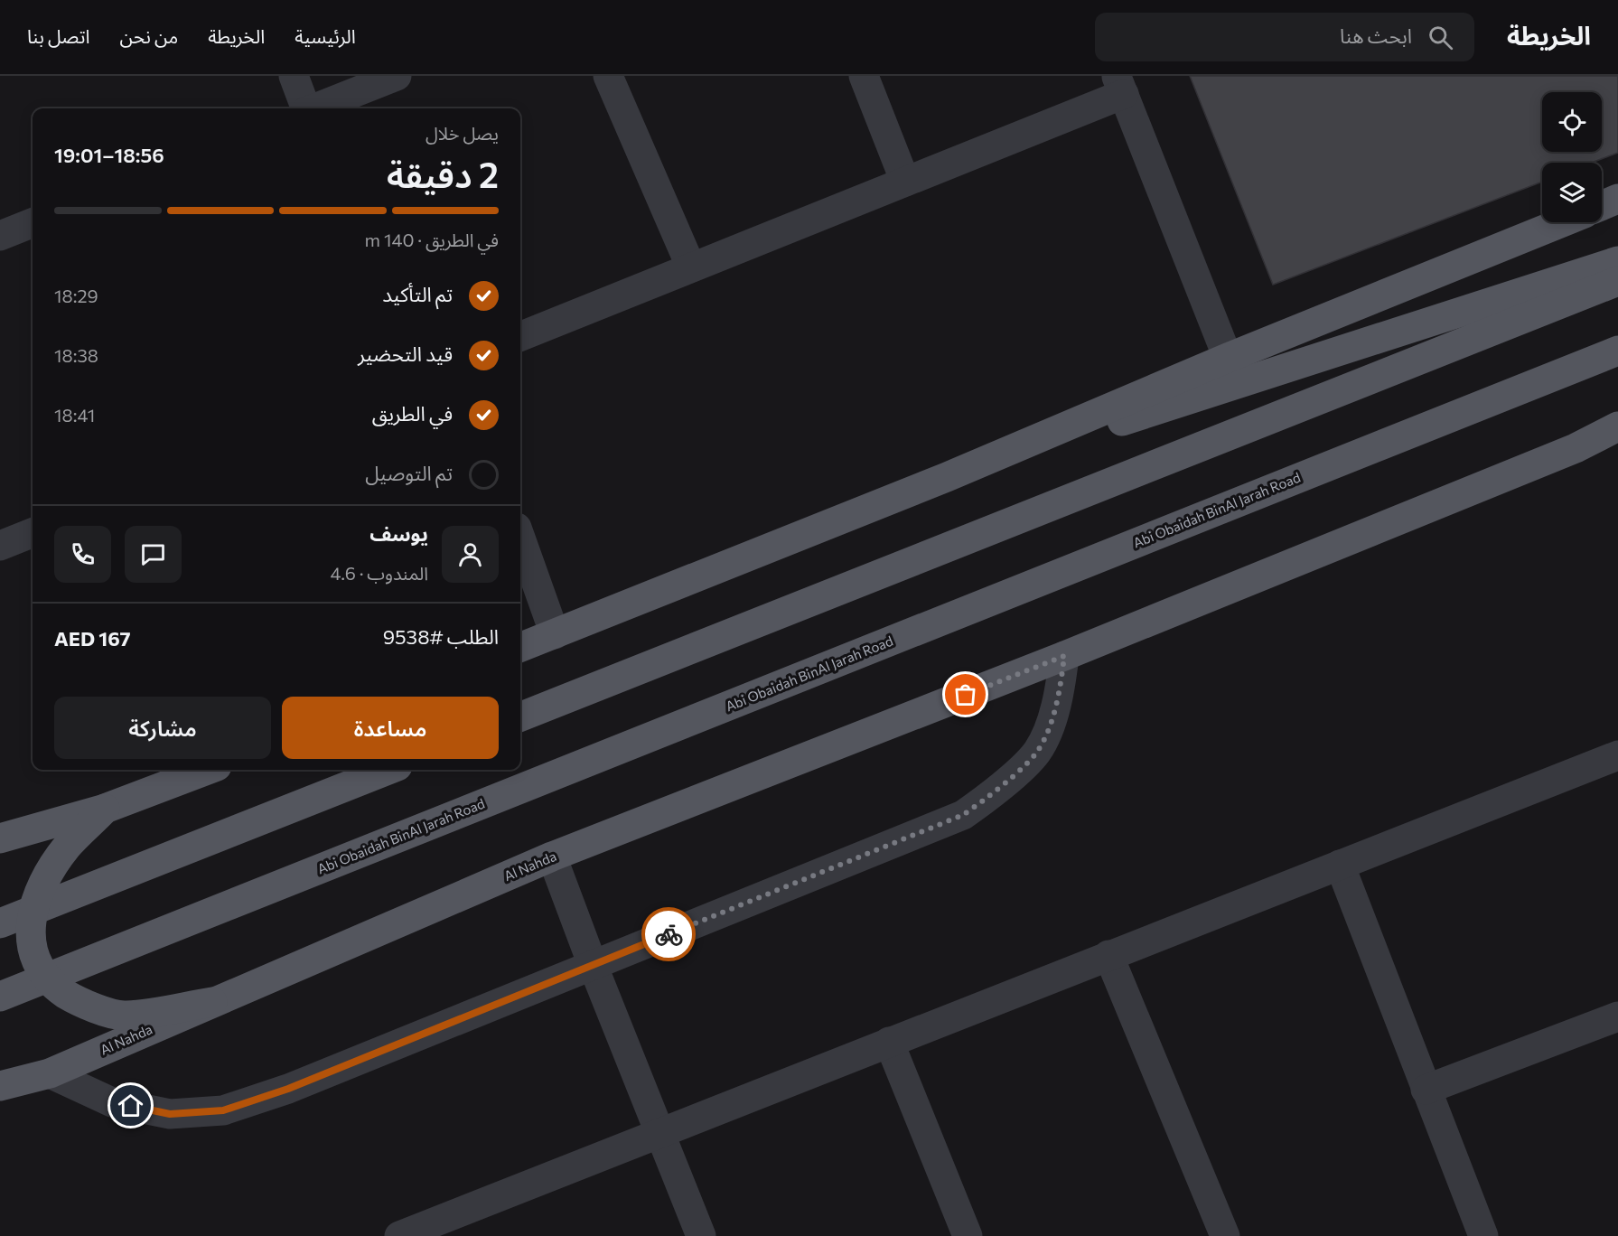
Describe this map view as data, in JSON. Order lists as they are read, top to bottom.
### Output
{
  "streets": {
    "main road": ["Abi Obaidah BinAl Jarah Road", "Al Nahda"]
  },
  "page": {
    "header": "الخريطة",
    "search": "ابحث هنا",
    "nav": [
      "الرئيسية",
      "الخريطة",
      "من نحن",
      "اتصل بنا"
    ],
    "heading": ["2 دقيقة", "يصل خلال", "18:56–19:01"],
    "panel": [
      "يوسف",
      "المندوب · 4.6",
      "الطلب #9538",
      "AED 167"
    ],
    "bar": "في الطريق · 140 m",
    "list": [
      ["تم التأكيد", "18:29"],
      ["قيد التحضير", "18:38"],
      ["في الطريق", "18:41"],
      "تم التوصيل"
    ],
    "buttons": ["مساعدة", "مشاركة"]
  }
}
